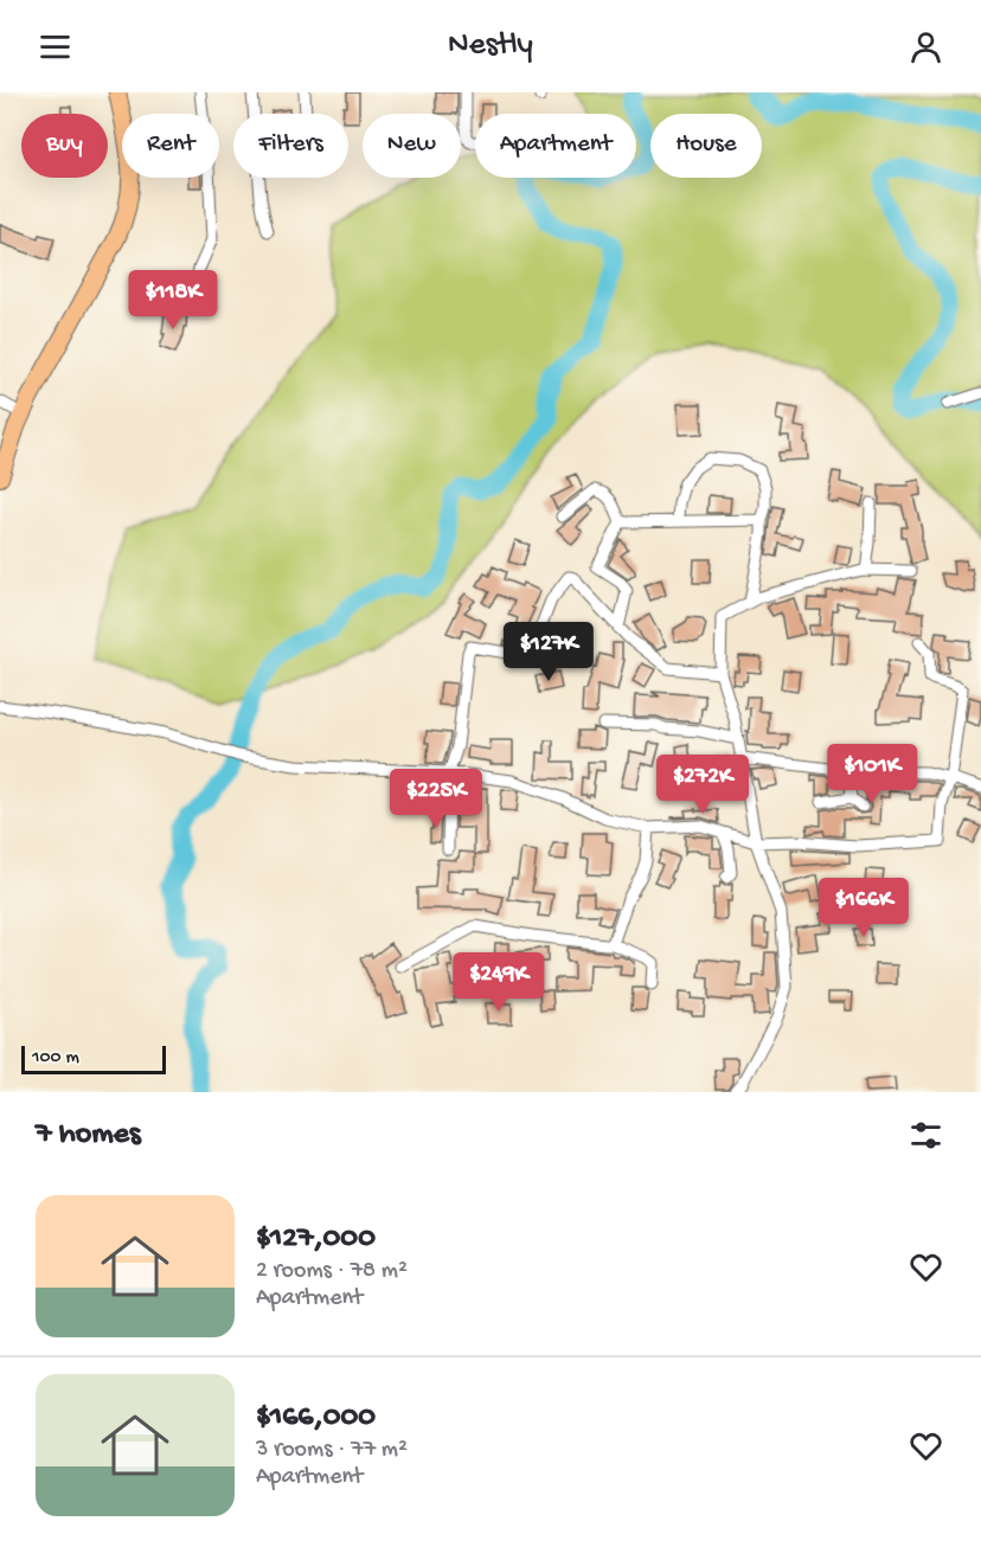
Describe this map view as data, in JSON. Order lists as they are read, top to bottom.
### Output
{
  "scale_bar": "100 m",
  "page": {
    "header": "Nestly",
    "chip": [
      "Buy",
      "Rent",
      "Filters",
      "New",
      "Apartment",
      "House"
    ],
    "price": [
      "$118K",
      "$127K",
      "$101K",
      "$272K",
      "$225K",
      "$166K",
      "$249K"
    ],
    "scale": "100 m",
    "heading": "7 homes",
    "list": [
      {
        "name": "$127,000",
        "note": "2 rooms · 78 m² · Apartment"
      },
      {
        "name": "$166,000",
        "note": "3 rooms · 77 m² · Apartment"
      }
    ]
  }
}
